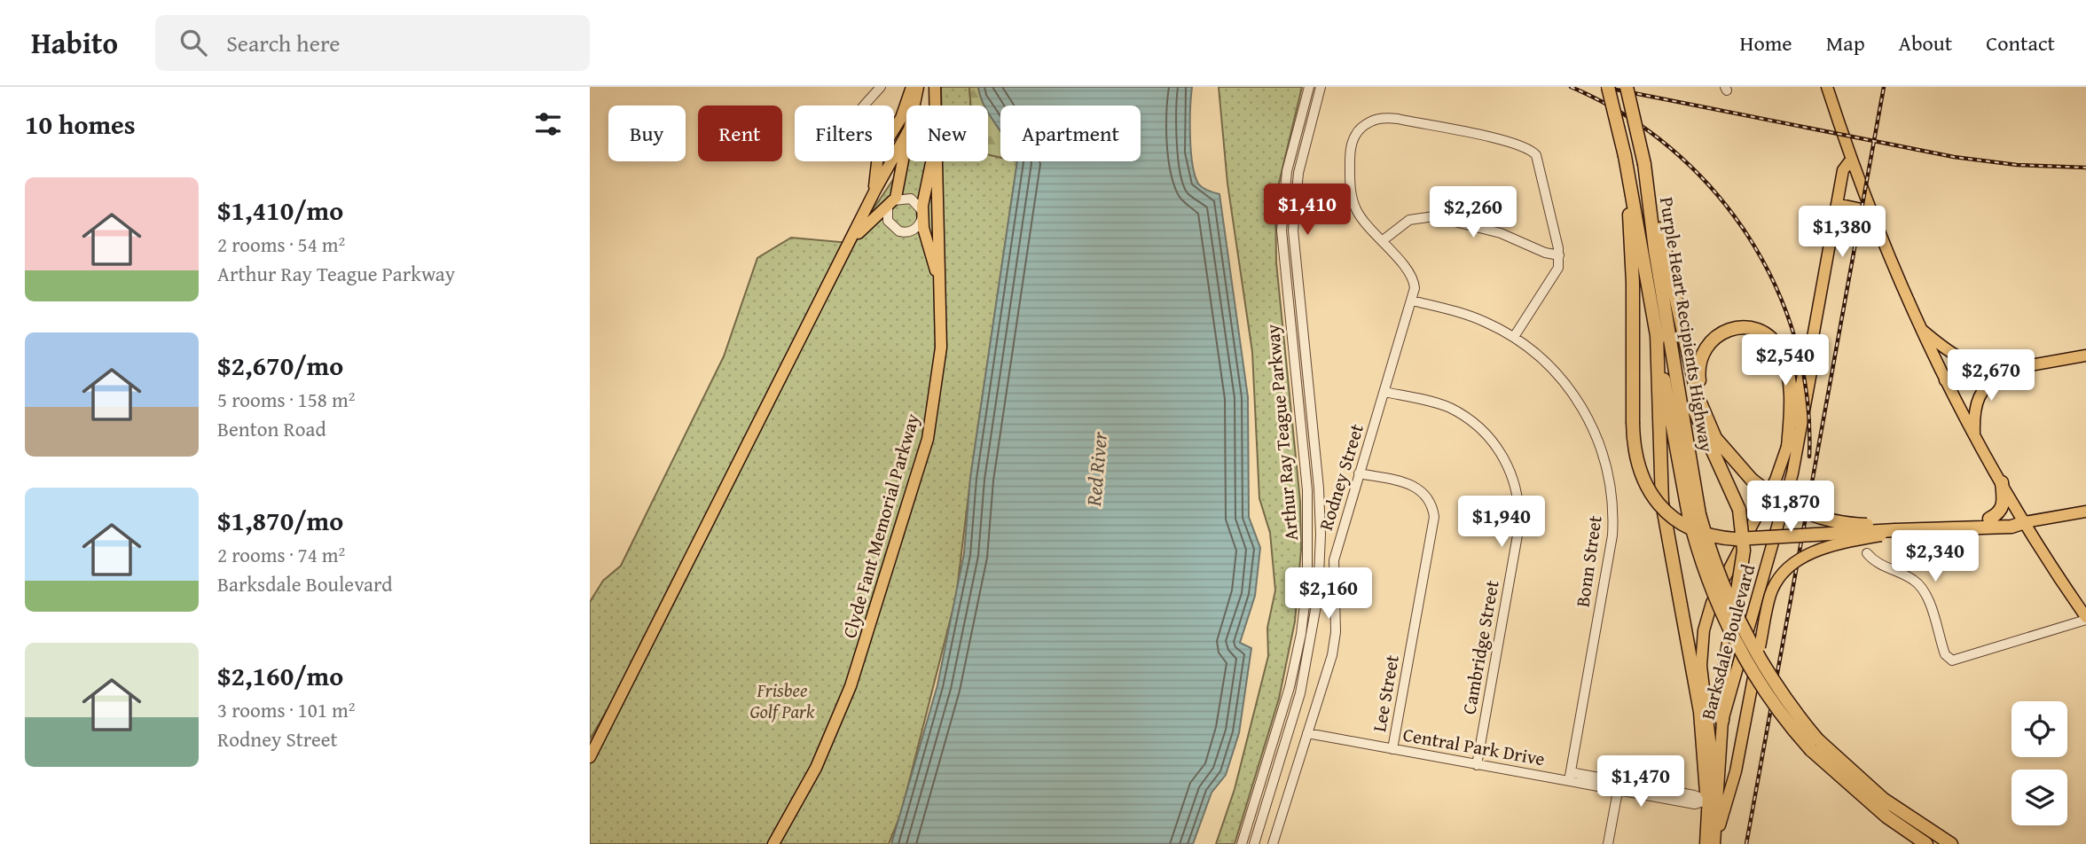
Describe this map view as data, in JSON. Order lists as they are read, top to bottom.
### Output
{
  "streets": {
    "highway": ["Purple Heart Recipients Highway"],
    "main road": ["Clyde Fant Memorial Parkway", "Barksdale Boulevard"],
    "street": [
      "Arthur Ray Teague Parkway",
      "Rodney Street",
      "Bonn Street",
      "Cambridge Street",
      "Lee Street",
      "Central Park Drive"
    ]
  },
  "crossings": [
    ["Rodney Street", "Bonn Street"],
    ["Rodney Street", "Cambridge Street"],
    ["Rodney Street", "Lee Street"],
    ["Rodney Street", "Central Park Drive"],
    ["Bonn Street", "Central Park Drive"],
    ["Barksdale Boulevard", "Central Park Drive"],
    ["Cambridge Street", "Central Park Drive"],
    ["Lee Street", "Central Park Drive"]
  ],
  "water": ["Red River"],
  "parks": ["Frisbee Golf Park"],
  "page": {
    "header": "Habito",
    "search": "Search here",
    "nav": [
      "Home",
      "Map",
      "About",
      "Contact"
    ],
    "heading": "10 homes",
    "chip": [
      "Buy",
      "Rent",
      "Filters",
      "New",
      "Apartment"
    ],
    "list": [
      {
        "name": "$1,410/mo",
        "note": "2 rooms · 54 m² · Arthur Ray Teague Parkway"
      },
      {
        "name": "$2,670/mo",
        "note": "5 rooms · 158 m² · Benton Road"
      },
      {
        "name": "$1,870/mo",
        "note": "2 rooms · 74 m² · Barksdale Boulevard"
      },
      {
        "name": "$2,160/mo",
        "note": "3 rooms · 101 m² · Rodney Street"
      }
    ],
    "price": [
      "$1,410",
      "$2,260",
      "$1,380",
      "$2,540",
      "$2,670",
      "$1,870",
      "$1,940",
      "$2,340",
      "$2,160",
      "$1,470"
    ]
  }
}
